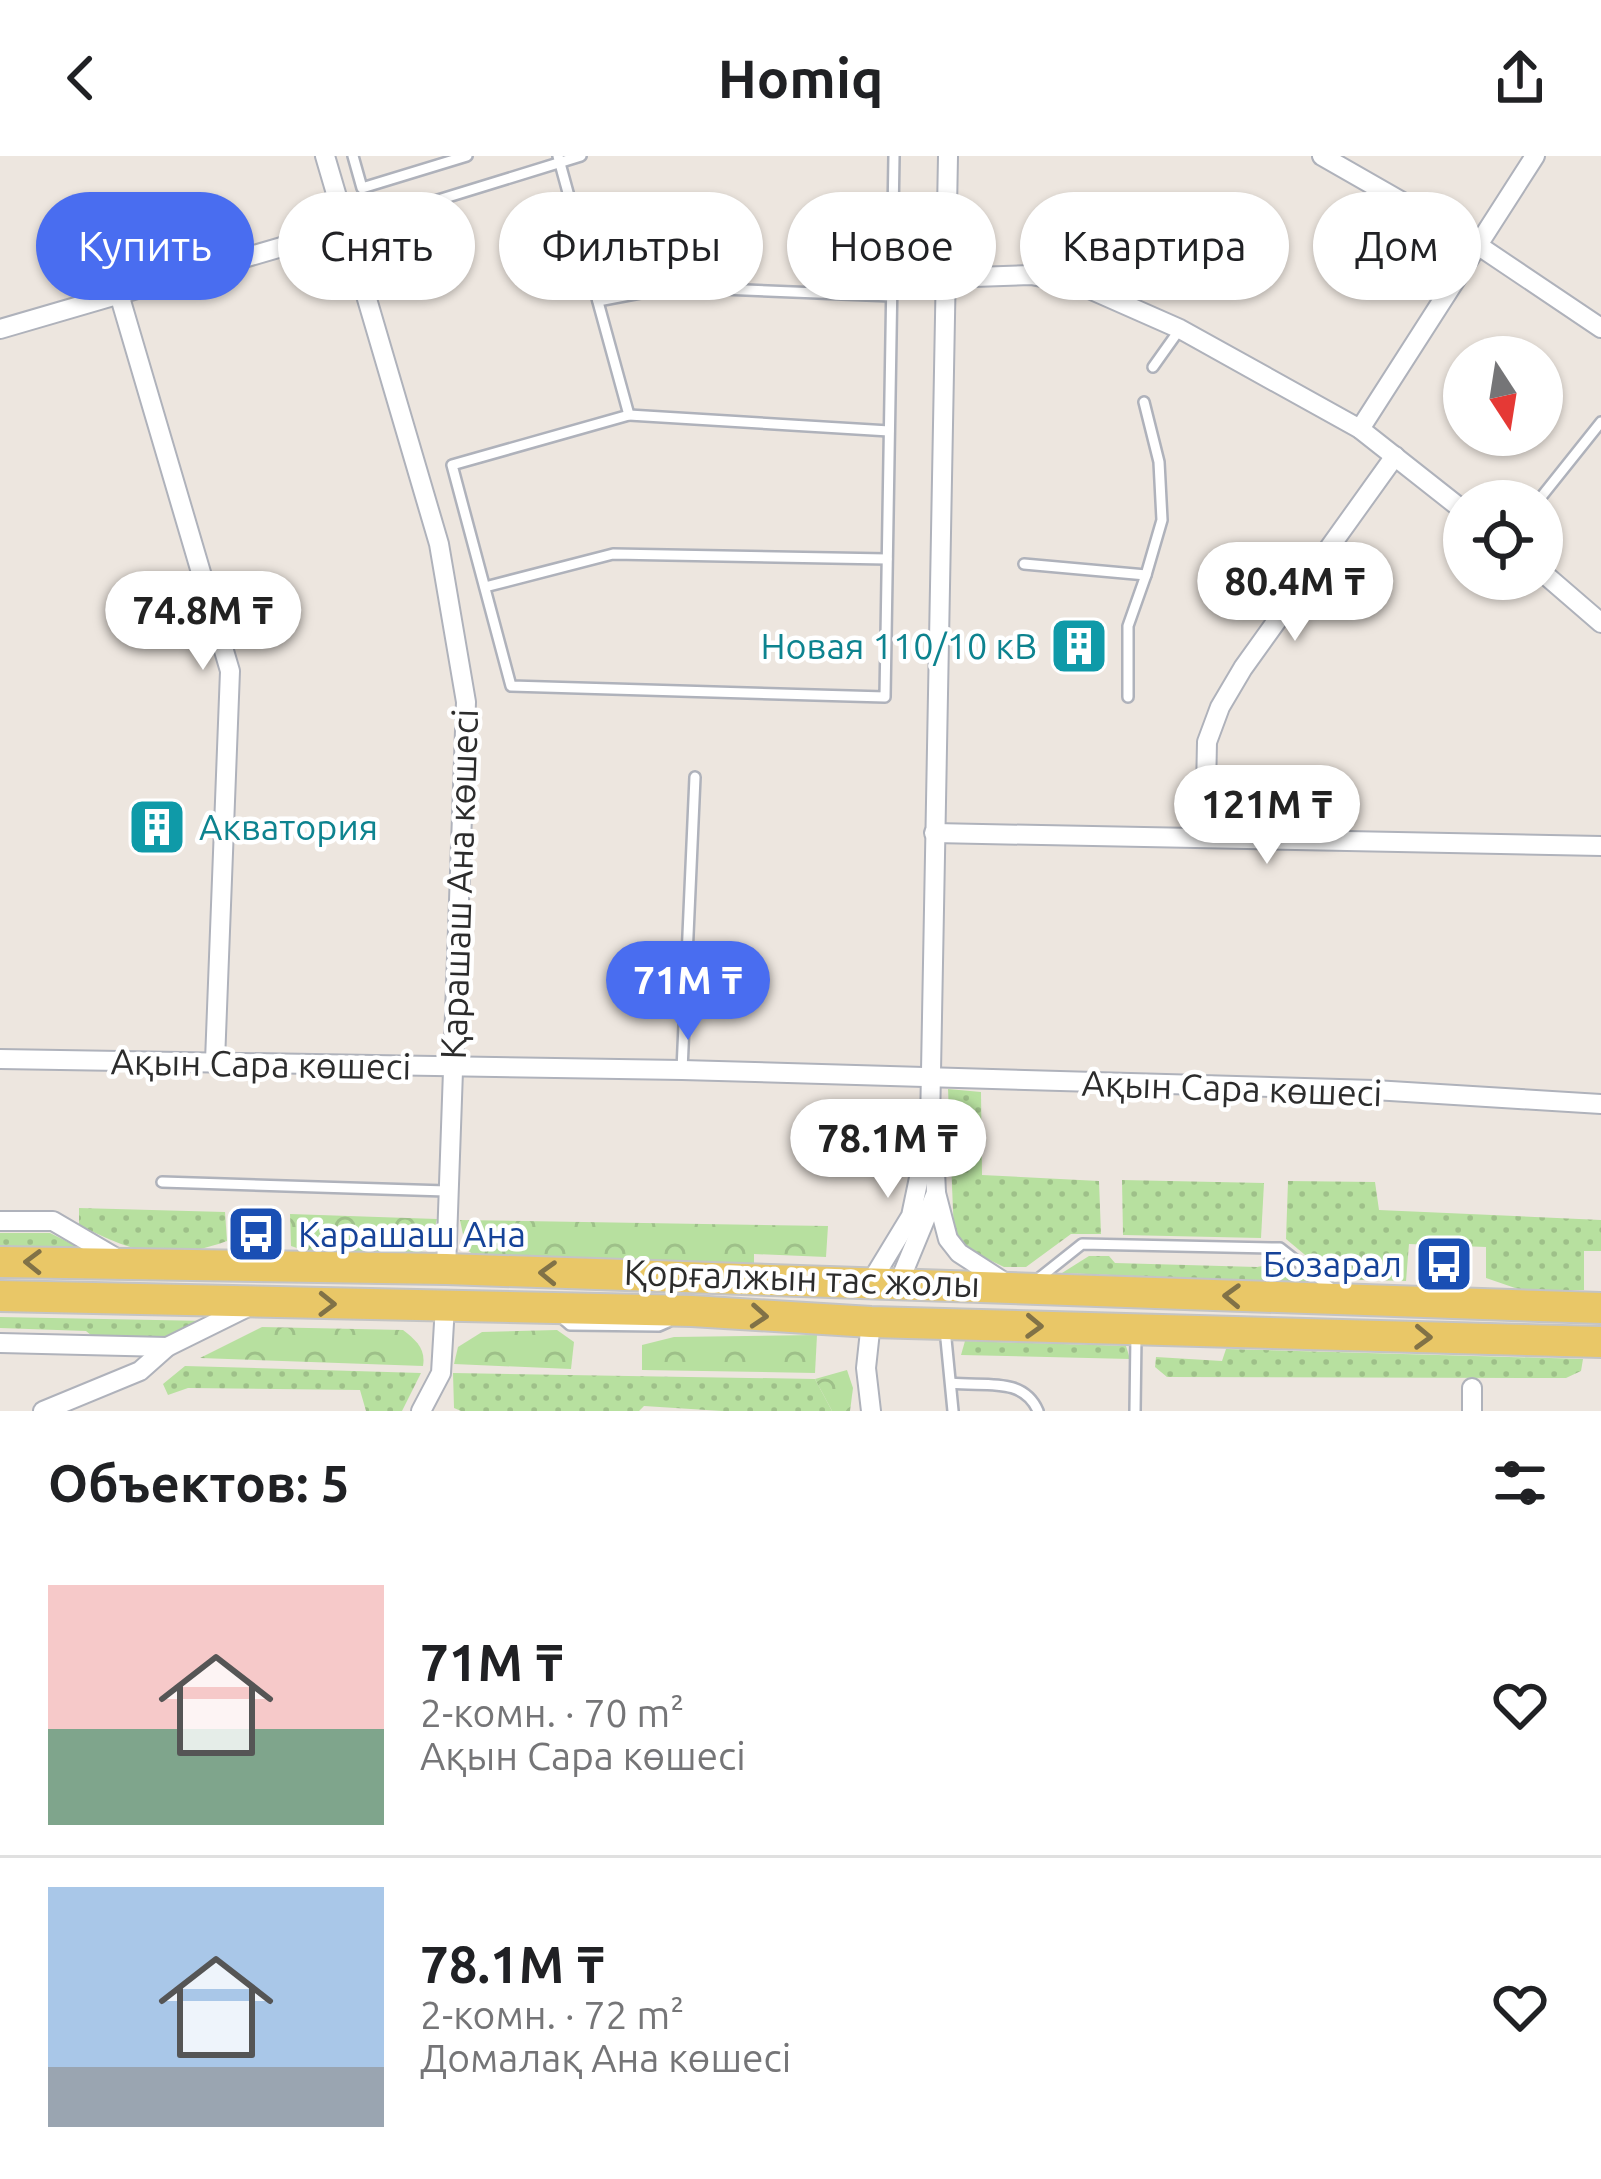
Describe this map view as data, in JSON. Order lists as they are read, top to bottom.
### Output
{
  "streets": {
    "main road": ["Қорғалжын тас жолы"],
    "street": ["Қарашаш Ана көшесі", "Ақын Сара көшесі"]
  },
  "crossings": [
    ["Қарашаш Ана көшесі", "Ақын Сара көшесі"],
    ["Қарашаш Ана көшесі", "Қорғалжын тас жолы"]
  ],
  "places": {
    "building": ["Новая 110/10 кВ", "Акватория"],
    "bus stop": ["Карашаш Ана", "Бозарал"]
  },
  "north": "bottom",
  "page": {
    "header": "Homiq",
    "chip": [
      "Купить",
      "Снять",
      "Фильтры",
      "Новое",
      "Квартира",
      "Дом"
    ],
    "price": [
      "80.4M ₸",
      "74.8M ₸",
      "121M ₸",
      "71M ₸",
      "78.1M ₸"
    ],
    "heading": "Объектов: 5",
    "list": [
      {
        "name": "71M ₸",
        "note": "2-комн. · 70 m² · Ақын Сара көшесі"
      },
      {
        "name": "78.1M ₸",
        "note": "2-комн. · 72 m² · Домалақ Ана көшесі"
      }
    ]
  }
}
